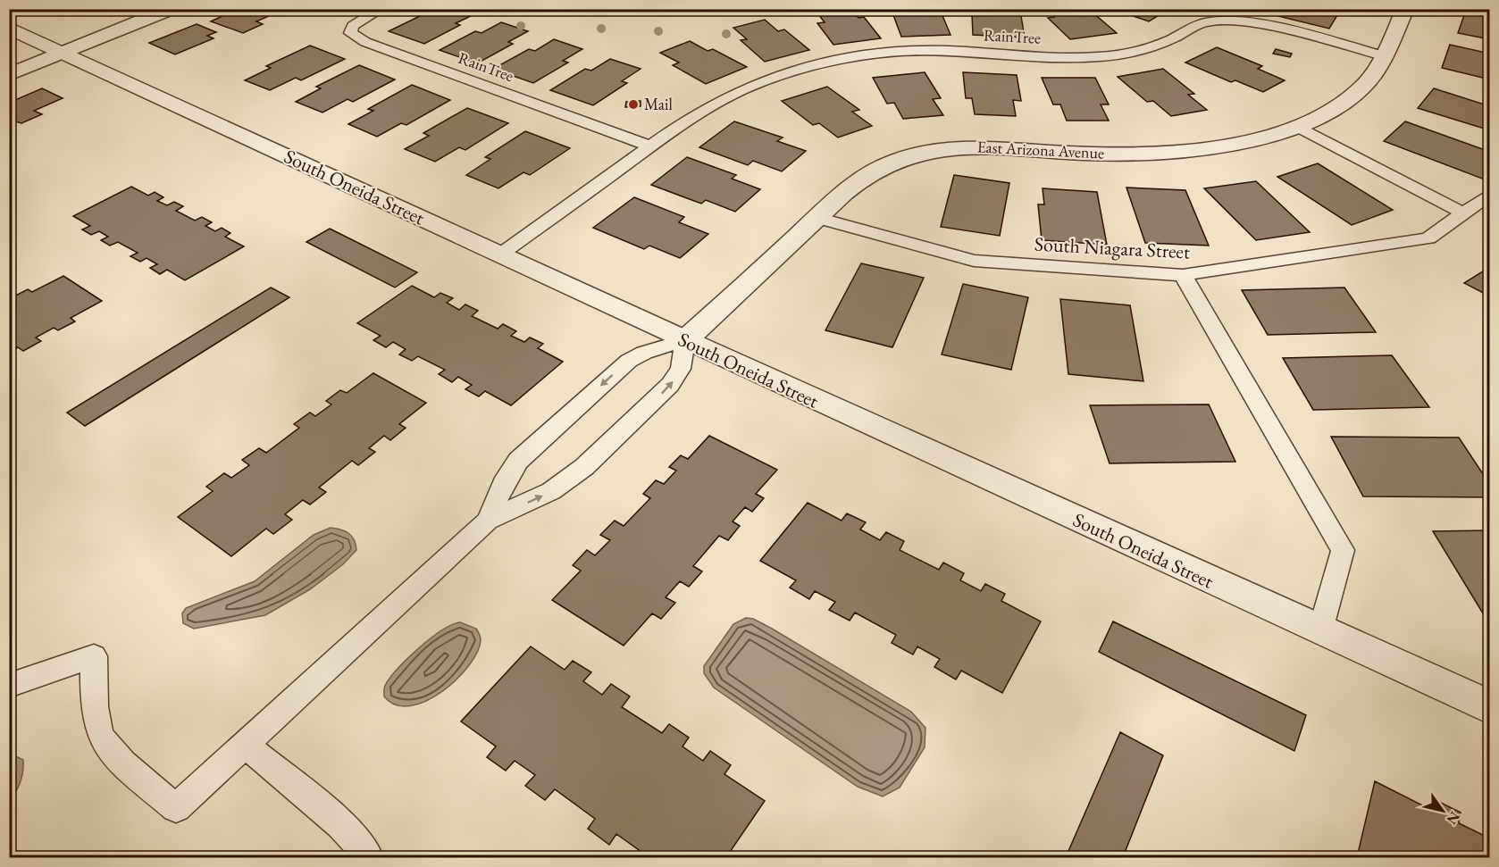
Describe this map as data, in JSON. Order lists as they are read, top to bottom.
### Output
{
  "streets": {
    "street": ["East Arizona Avenue", "South Oneida Street"],
    "lane": ["RainTree", "South Niagara Street"]
  },
  "crossings": [
    ["RainTree", "East Arizona Avenue"],
    ["RainTree", "South Oneida Street"],
    ["East Arizona Avenue", "South Oneida Street"],
    ["East Arizona Avenue", "South Niagara Street"]
  ],
  "places": ["Mail"],
  "north": "bottom right"
}
